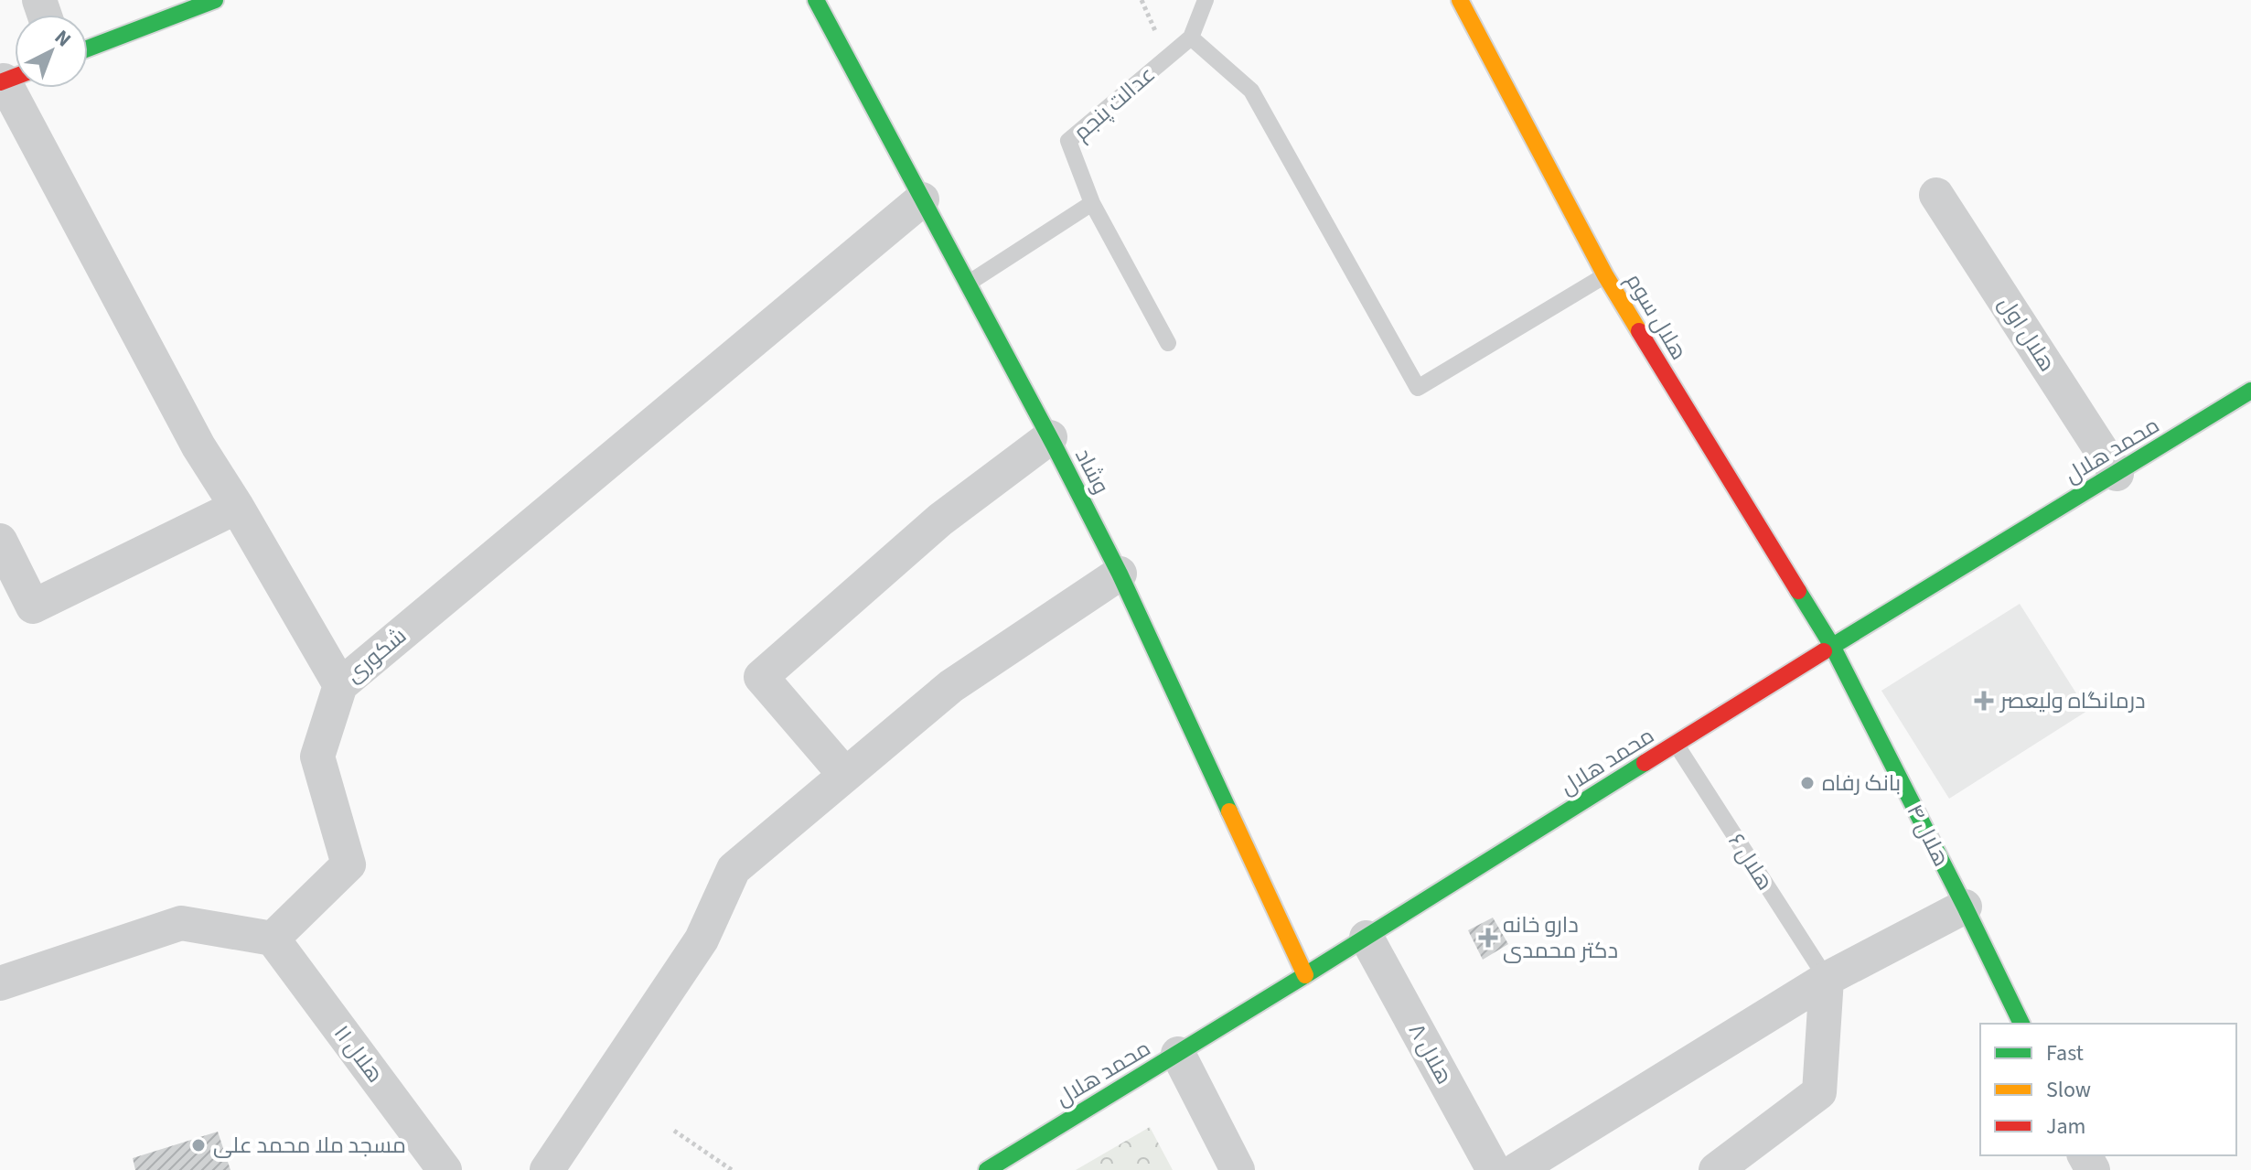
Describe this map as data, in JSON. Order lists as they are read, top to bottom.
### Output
{
  "streets": {
    "street": [
      "هلال سوم",
      "هلال اول",
      "محمد هلال",
      "وشاد",
      "شکوری",
      "هلال ۴",
      "هلال ۱۱",
      "هلال ۸"
    ],
    "lane": ["عدالت پنجم", "هلال ۶"]
  },
  "crossings": [
    ["هلال سوم", "محمد هلال"],
    ["هلال سوم", "هلال ۴"],
    ["هلال اول", "محمد هلال"],
    ["محمد هلال", "وشاد"],
    ["محمد هلال", "هلال ۴"],
    ["محمد هلال", "هلال ۶"],
    ["محمد هلال", "هلال ۸"],
    ["وشاد", "شکوری"],
    ["شکوری", "هلال ۱۱"]
  ],
  "places": {
    "health": ["درمانگاه ولیعصر", "دارو خانه دکتر محمدی"],
    "other": ["بانک رفاه", "مسجد ملا محمد علی"]
  },
  "legend": ["Fast", "Slow", "Jam"],
  "north": "top right"
}
